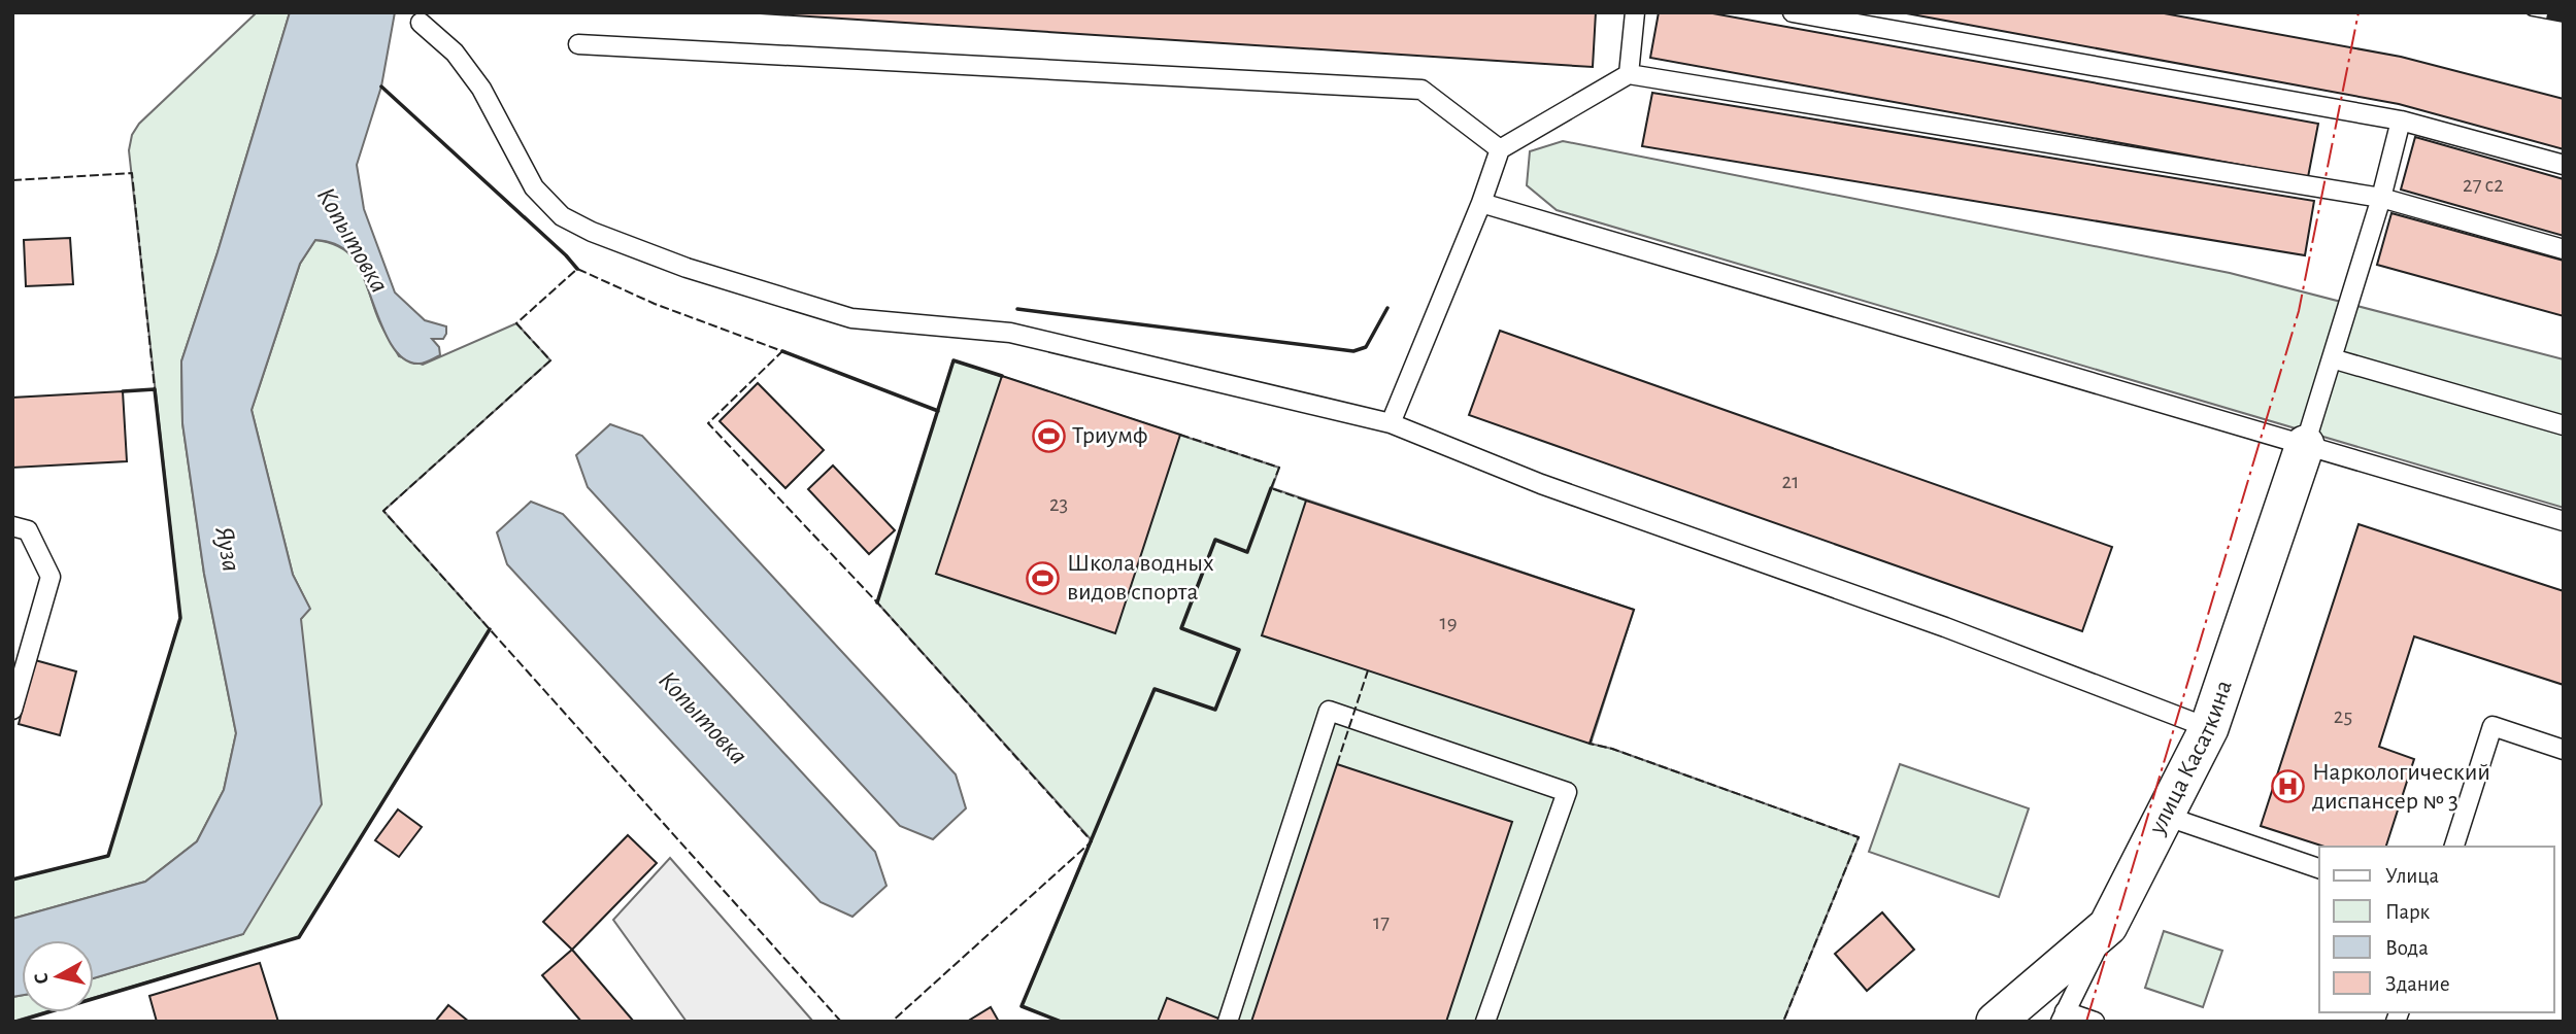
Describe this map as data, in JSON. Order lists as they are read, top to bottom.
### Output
{
  "streets": {
    "street": ["улица Касаткина"]
  },
  "water": ["Копытовка", "Яуза"],
  "places": {
    "sports": ["Триумф", "Школа водных видов спорта"],
    "hospital": ["Наркологический диспансер № 3"]
  },
  "house_numbers": [
    "27 с2",
    "21",
    "23",
    "19",
    "25",
    "17"
  ],
  "legend": [
    "Улица",
    "Парк",
    "Вода",
    "Здание"
  ],
  "north": "left"
}
